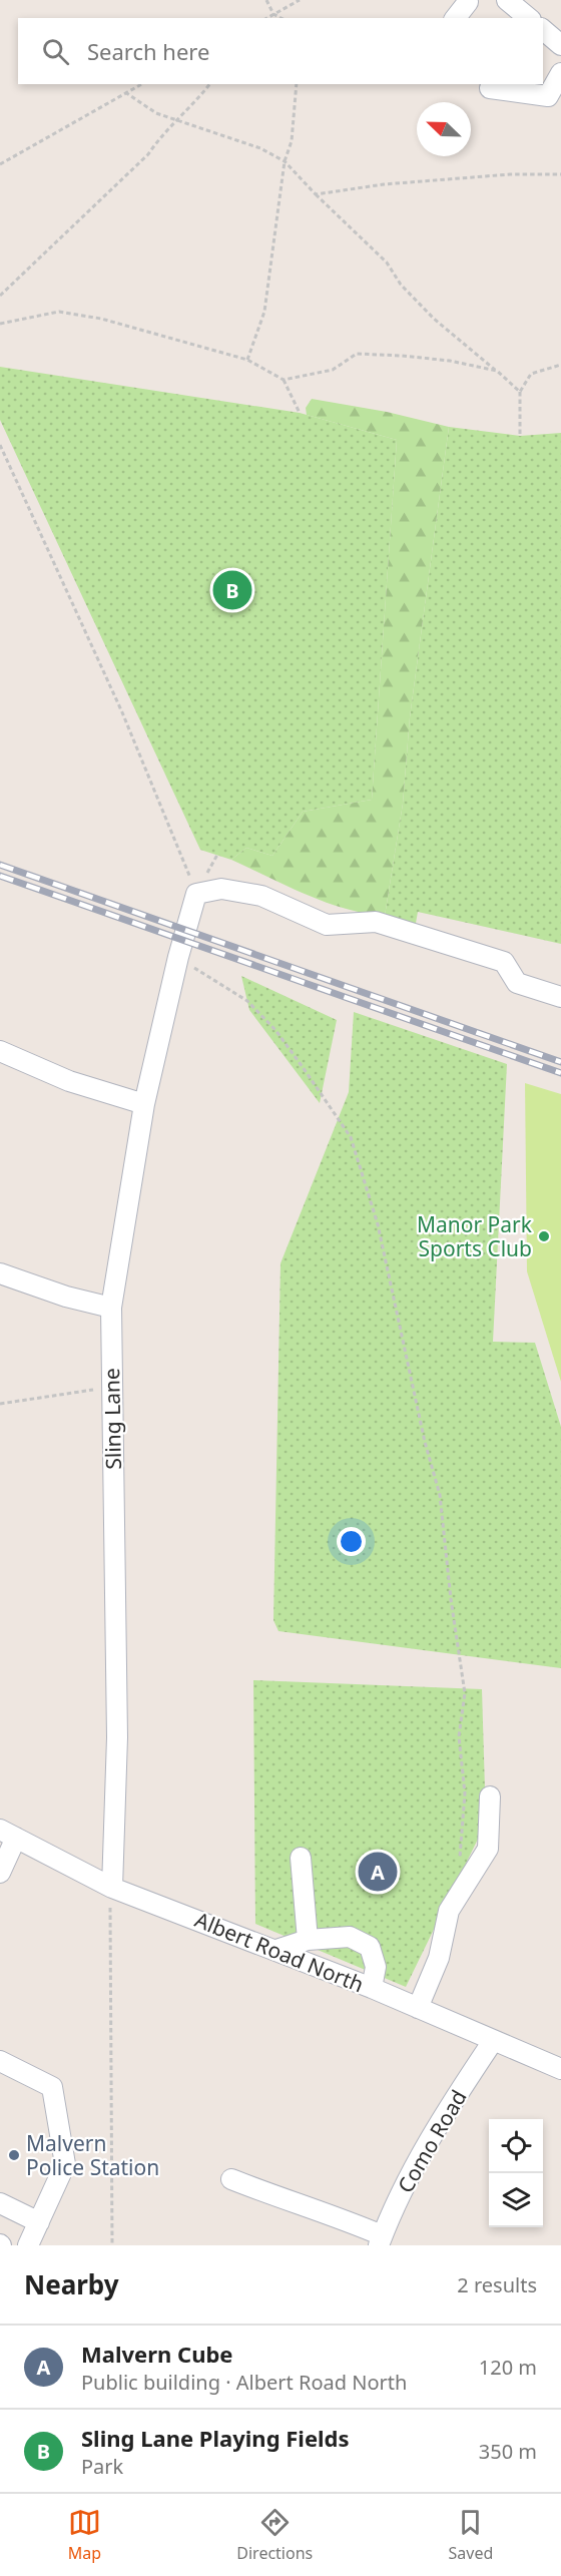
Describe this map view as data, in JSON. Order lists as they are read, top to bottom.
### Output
{
  "streets": {
    "street": ["Sling Lane", "Albert Road North", "Como Road"]
  },
  "crossings": [
    ["Sling Lane", "Albert Road North"],
    ["Albert Road North", "Como Road"]
  ],
  "places": ["Manor Park Sports Club", "Malvern Police Station"],
  "north": "top left",
  "page": {
    "search": "Search here",
    "pins": ["B", "A"],
    "heading": ["Nearby", "2 results"],
    "list": [
      {
        "mark": "A",
        "name": "Malvern Cube",
        "note": "Public building · Albert Road North",
        "value": "120 m"
      },
      {
        "mark": "B",
        "name": "Sling Lane Playing Fields",
        "note": "Park",
        "value": "350 m"
      }
    ],
    "nav": ["Map", "Directions", "Saved"]
  }
}
